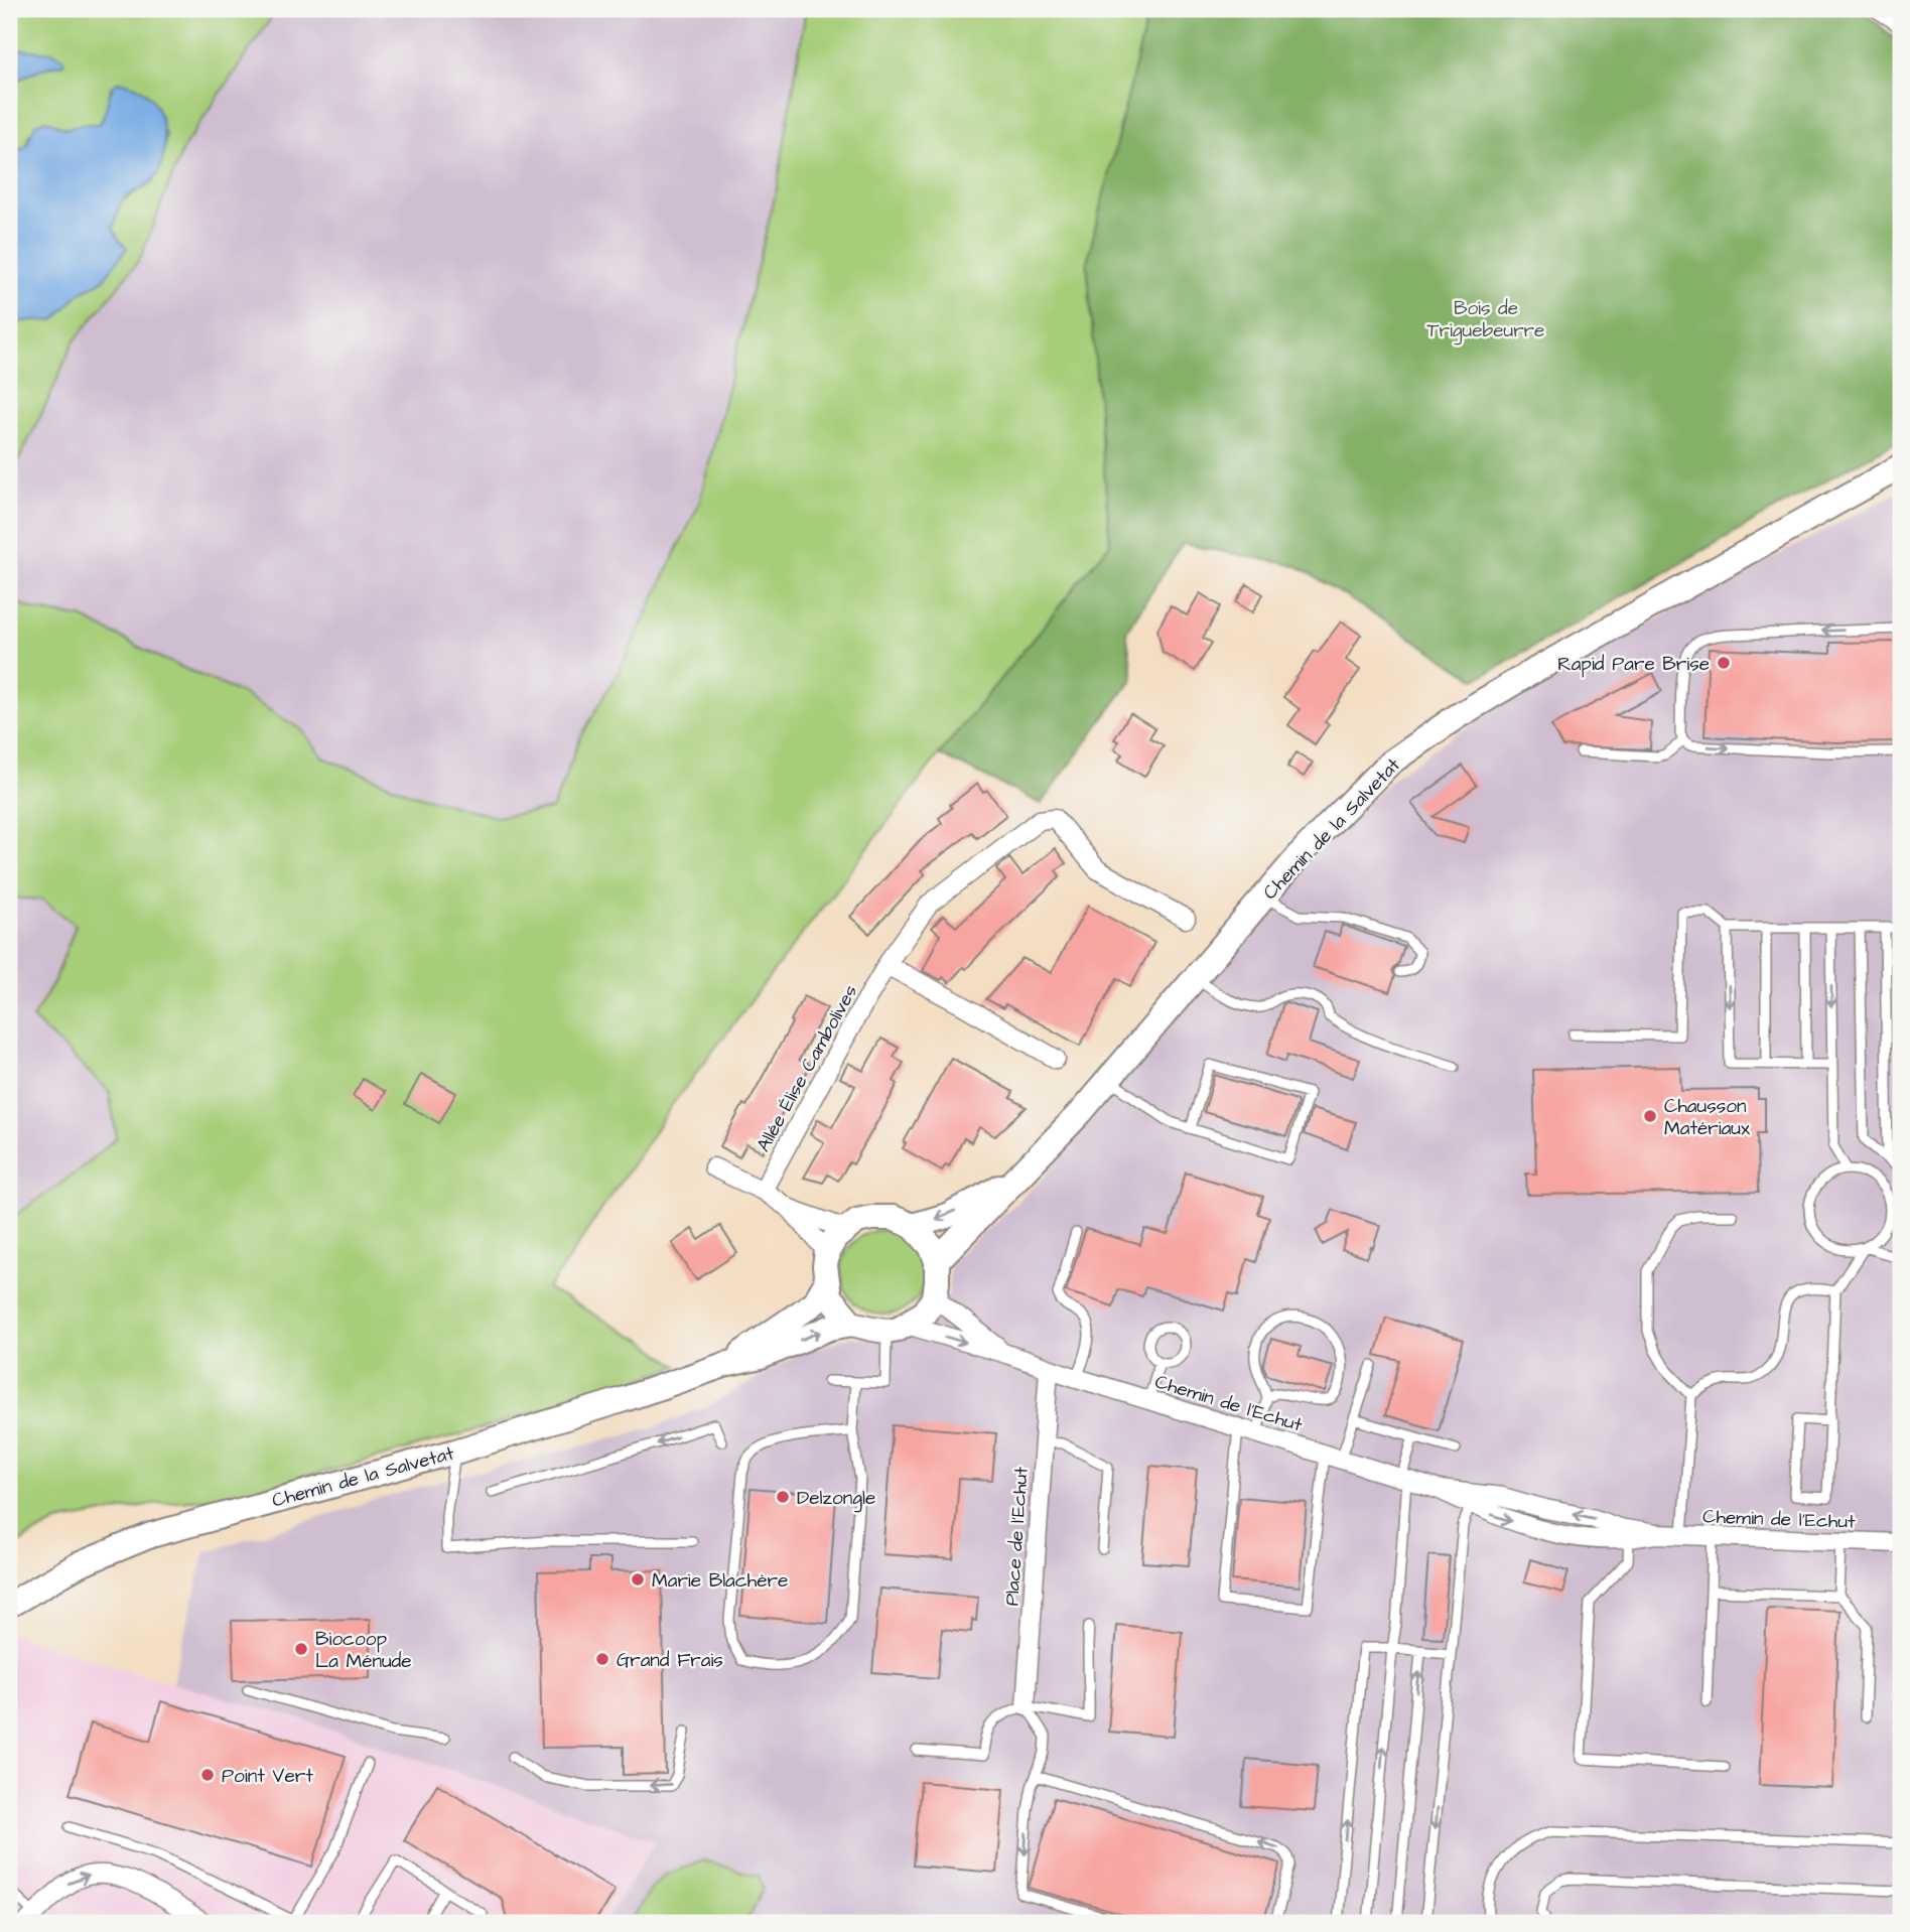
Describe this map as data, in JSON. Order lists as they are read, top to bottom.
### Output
{
  "streets": {
    "main road": ["Chemin de la Salvetat"],
    "street": ["Allée Élise Cambolives", "Chemin de l'Echut", "Place de l'Echut"]
  },
  "crossings": [
    ["Chemin de la Salvetat", "Chemin de l'Echut"],
    ["Chemin de l'Echut", "Place de l'Echut"]
  ],
  "parks": ["Bois de Triguebeurre"],
  "places": [
    "Rapid Pare Brise",
    "Chausson Matériaux",
    "Delzongle",
    "Marie Blachère",
    "Biocoop La Ménude",
    "Grand Frais",
    "Point Vert"
  ]
}
